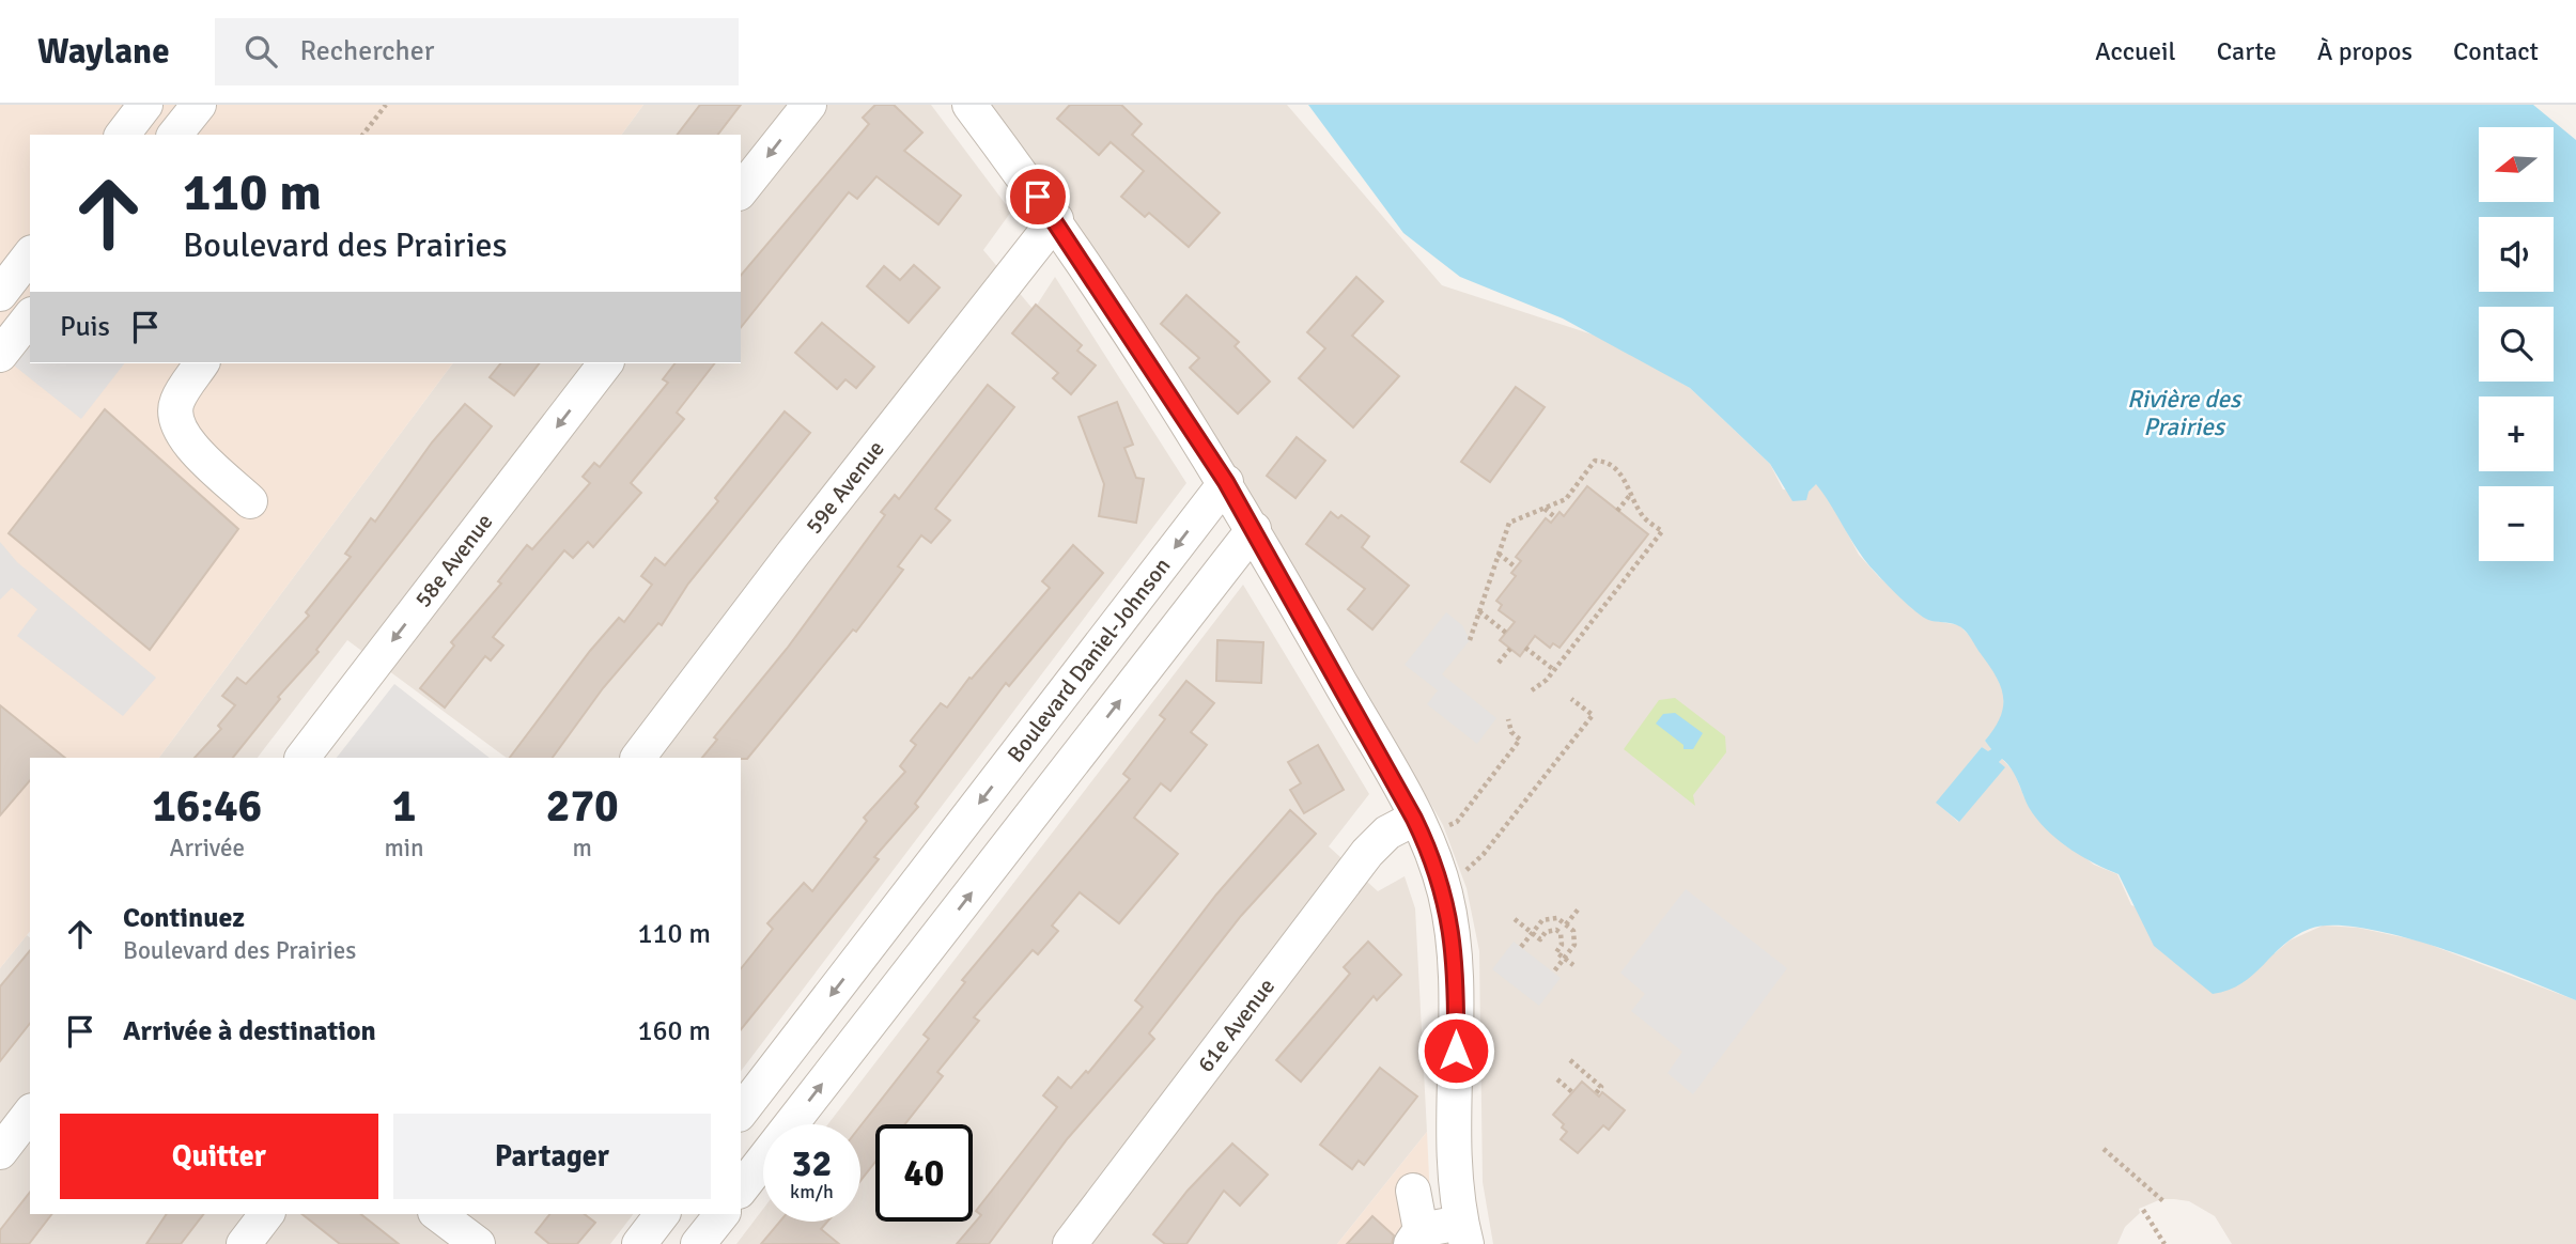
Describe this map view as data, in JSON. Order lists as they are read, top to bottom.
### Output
{
  "streets": {
    "street": [
      "59e Avenue",
      "58e Avenue",
      "Boulevard Daniel-Johnson",
      "61e Avenue"
    ]
  },
  "one_way": ["58e Avenue"],
  "water": ["Rivière des Prairies"],
  "north": "left",
  "page": {
    "header": "Waylane",
    "search": "Rechercher",
    "nav": [
      "Accueil",
      "Carte",
      "À propos",
      "Contact"
    ],
    "map_buttons": ["+", "−"],
    "turn": ["110 m", "Boulevard des Prairies"],
    "then": "Puis",
    "eta": [
      "16:46",
      "Arrivée",
      "1",
      "min",
      "270",
      "m"
    ],
    "list": [
      {
        "name": "Continuez",
        "note": "Boulevard des Prairies",
        "value": "110 m"
      },
      {
        "name": "Arrivée à destination",
        "value": "160 m"
      }
    ],
    "buttons": ["Quitter", "Partager"],
    "speed": "32 km/h",
    "limit": "40"
  }
}
